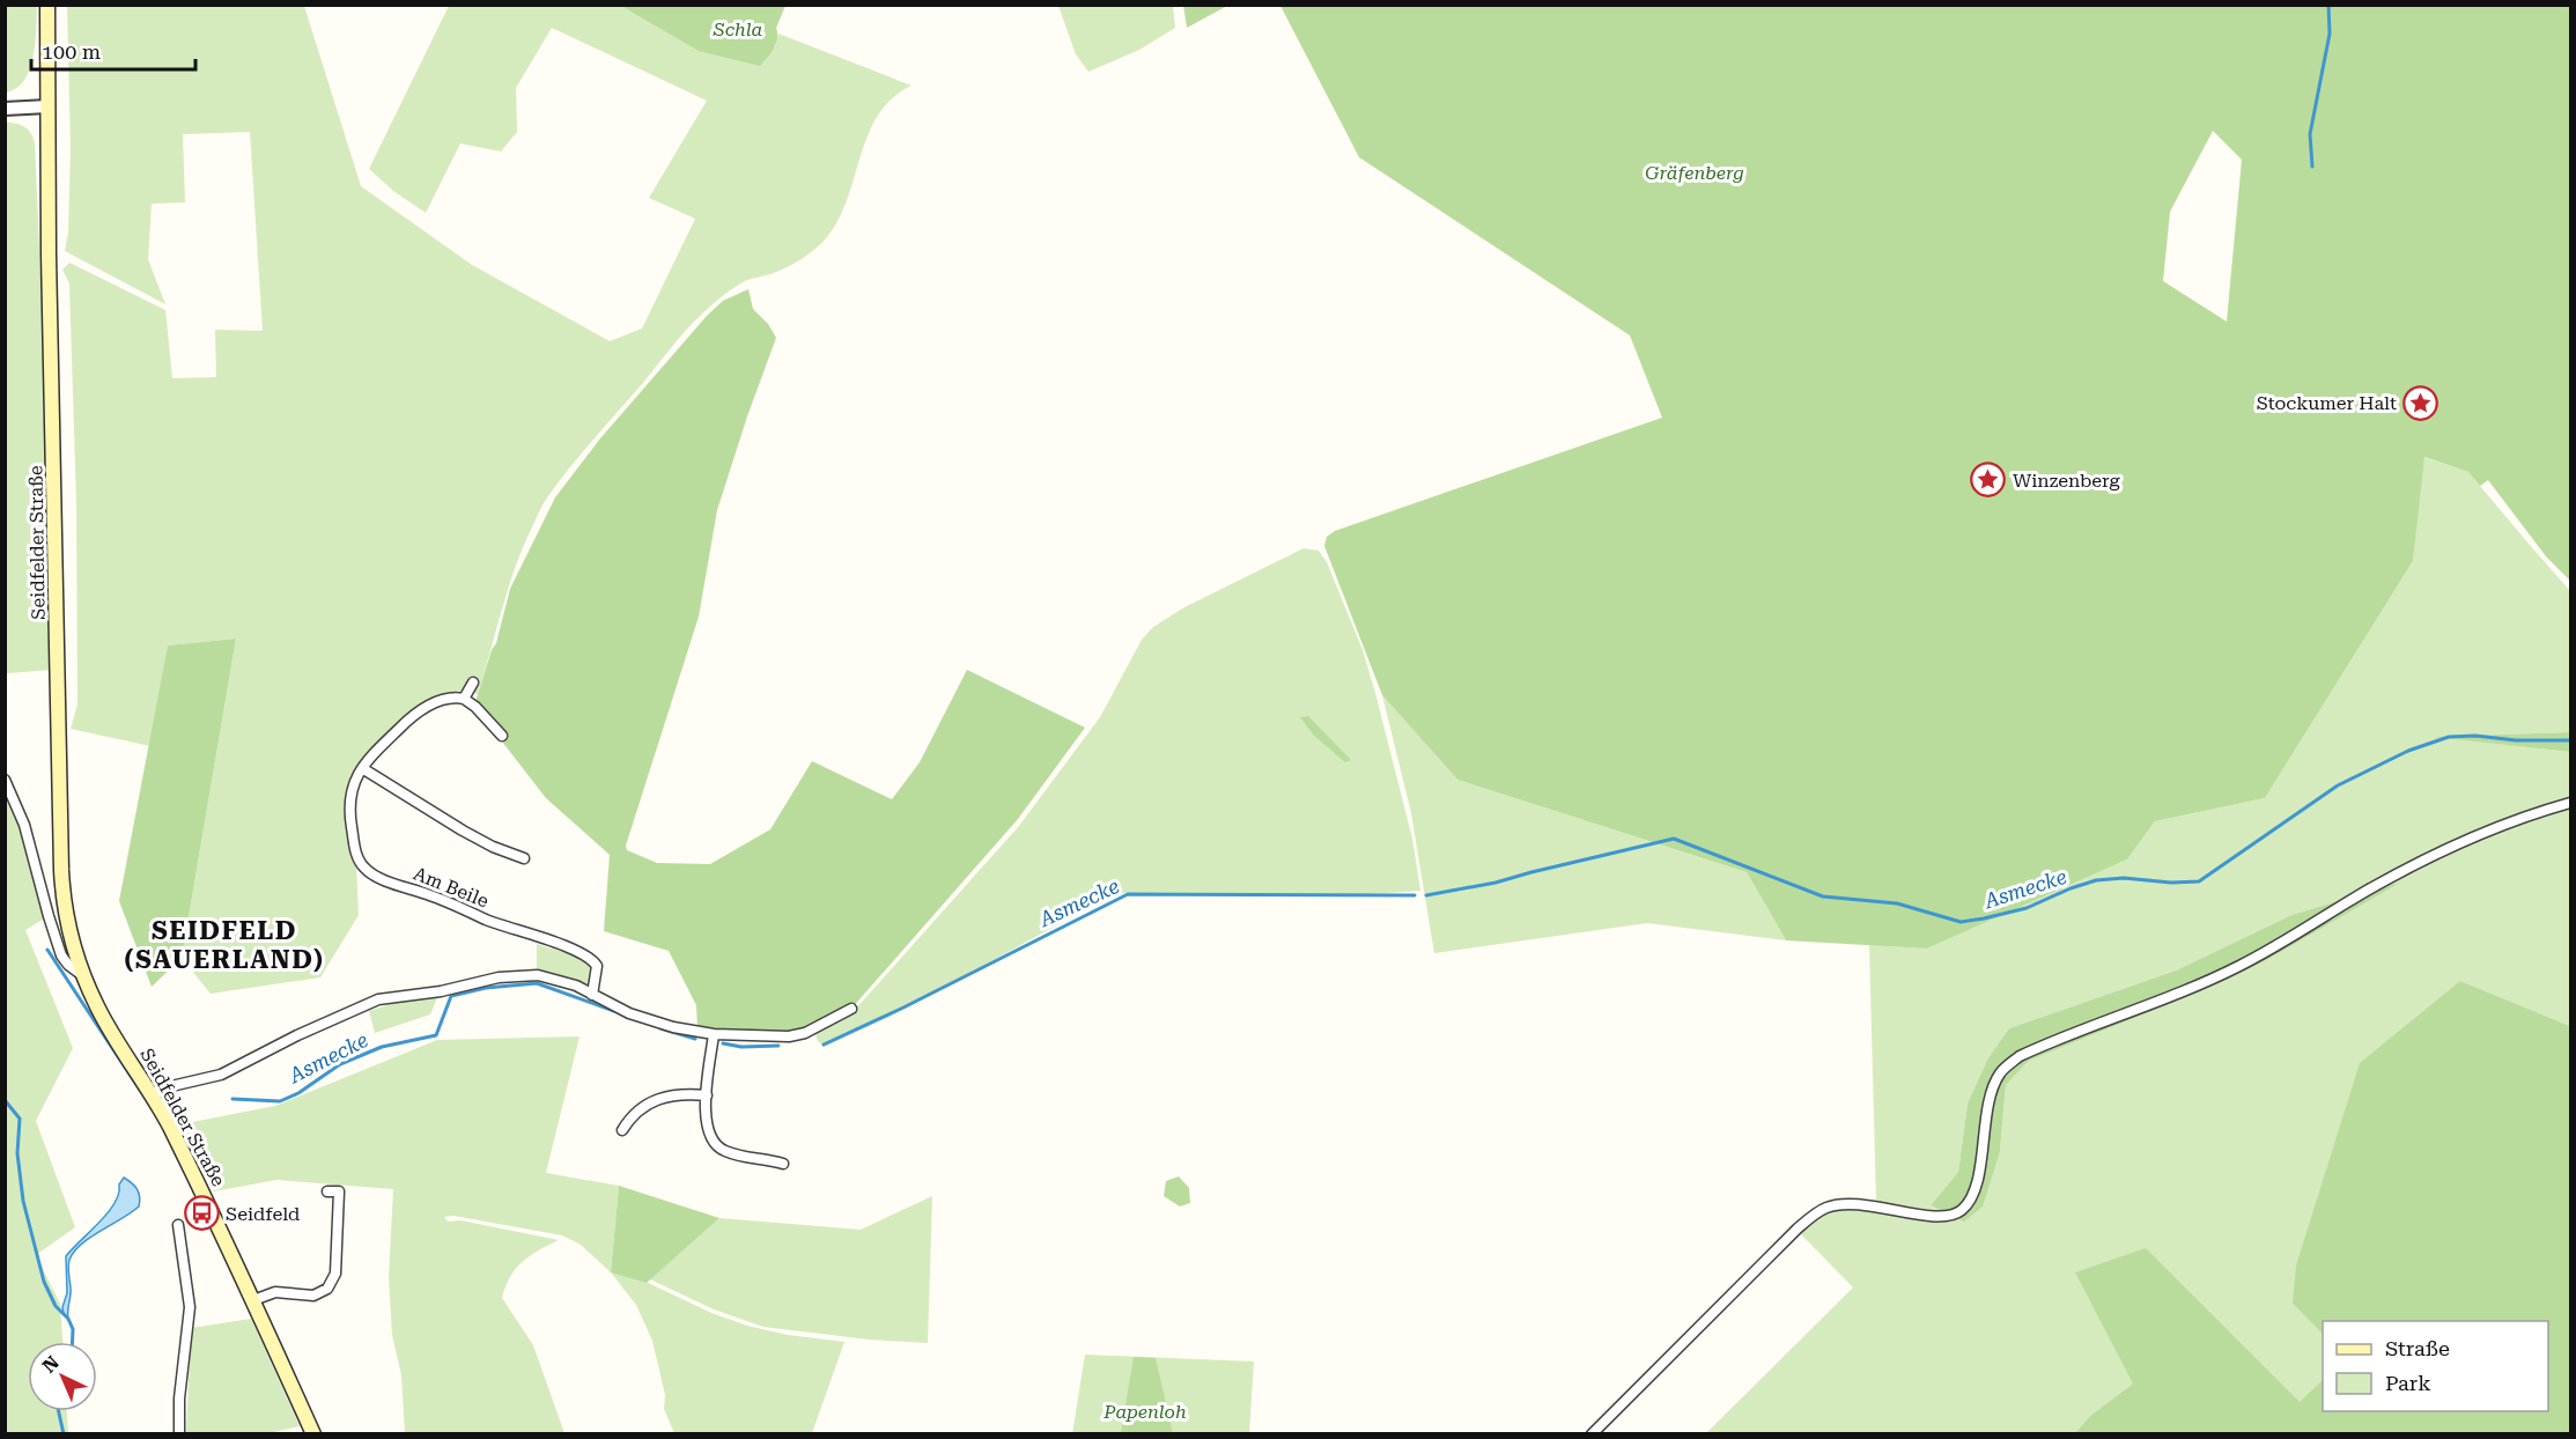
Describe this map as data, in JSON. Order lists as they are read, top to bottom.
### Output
{
  "streets": {
    "main road": ["Seidfelder Straße"],
    "street": ["Am Beile"]
  },
  "districts": ["SEIDFELD (SAUERLAND)"],
  "water": ["Asmecke"],
  "parks": ["Schla", "Gräfenberg", "Papenloh"],
  "places": {
    "place": ["Stockumer Halt", "Winzenberg"],
    "bus stop": ["Seidfeld"]
  },
  "legend": ["Straße", "Park"],
  "scale_bar": "100 m",
  "north": "top left"
}
